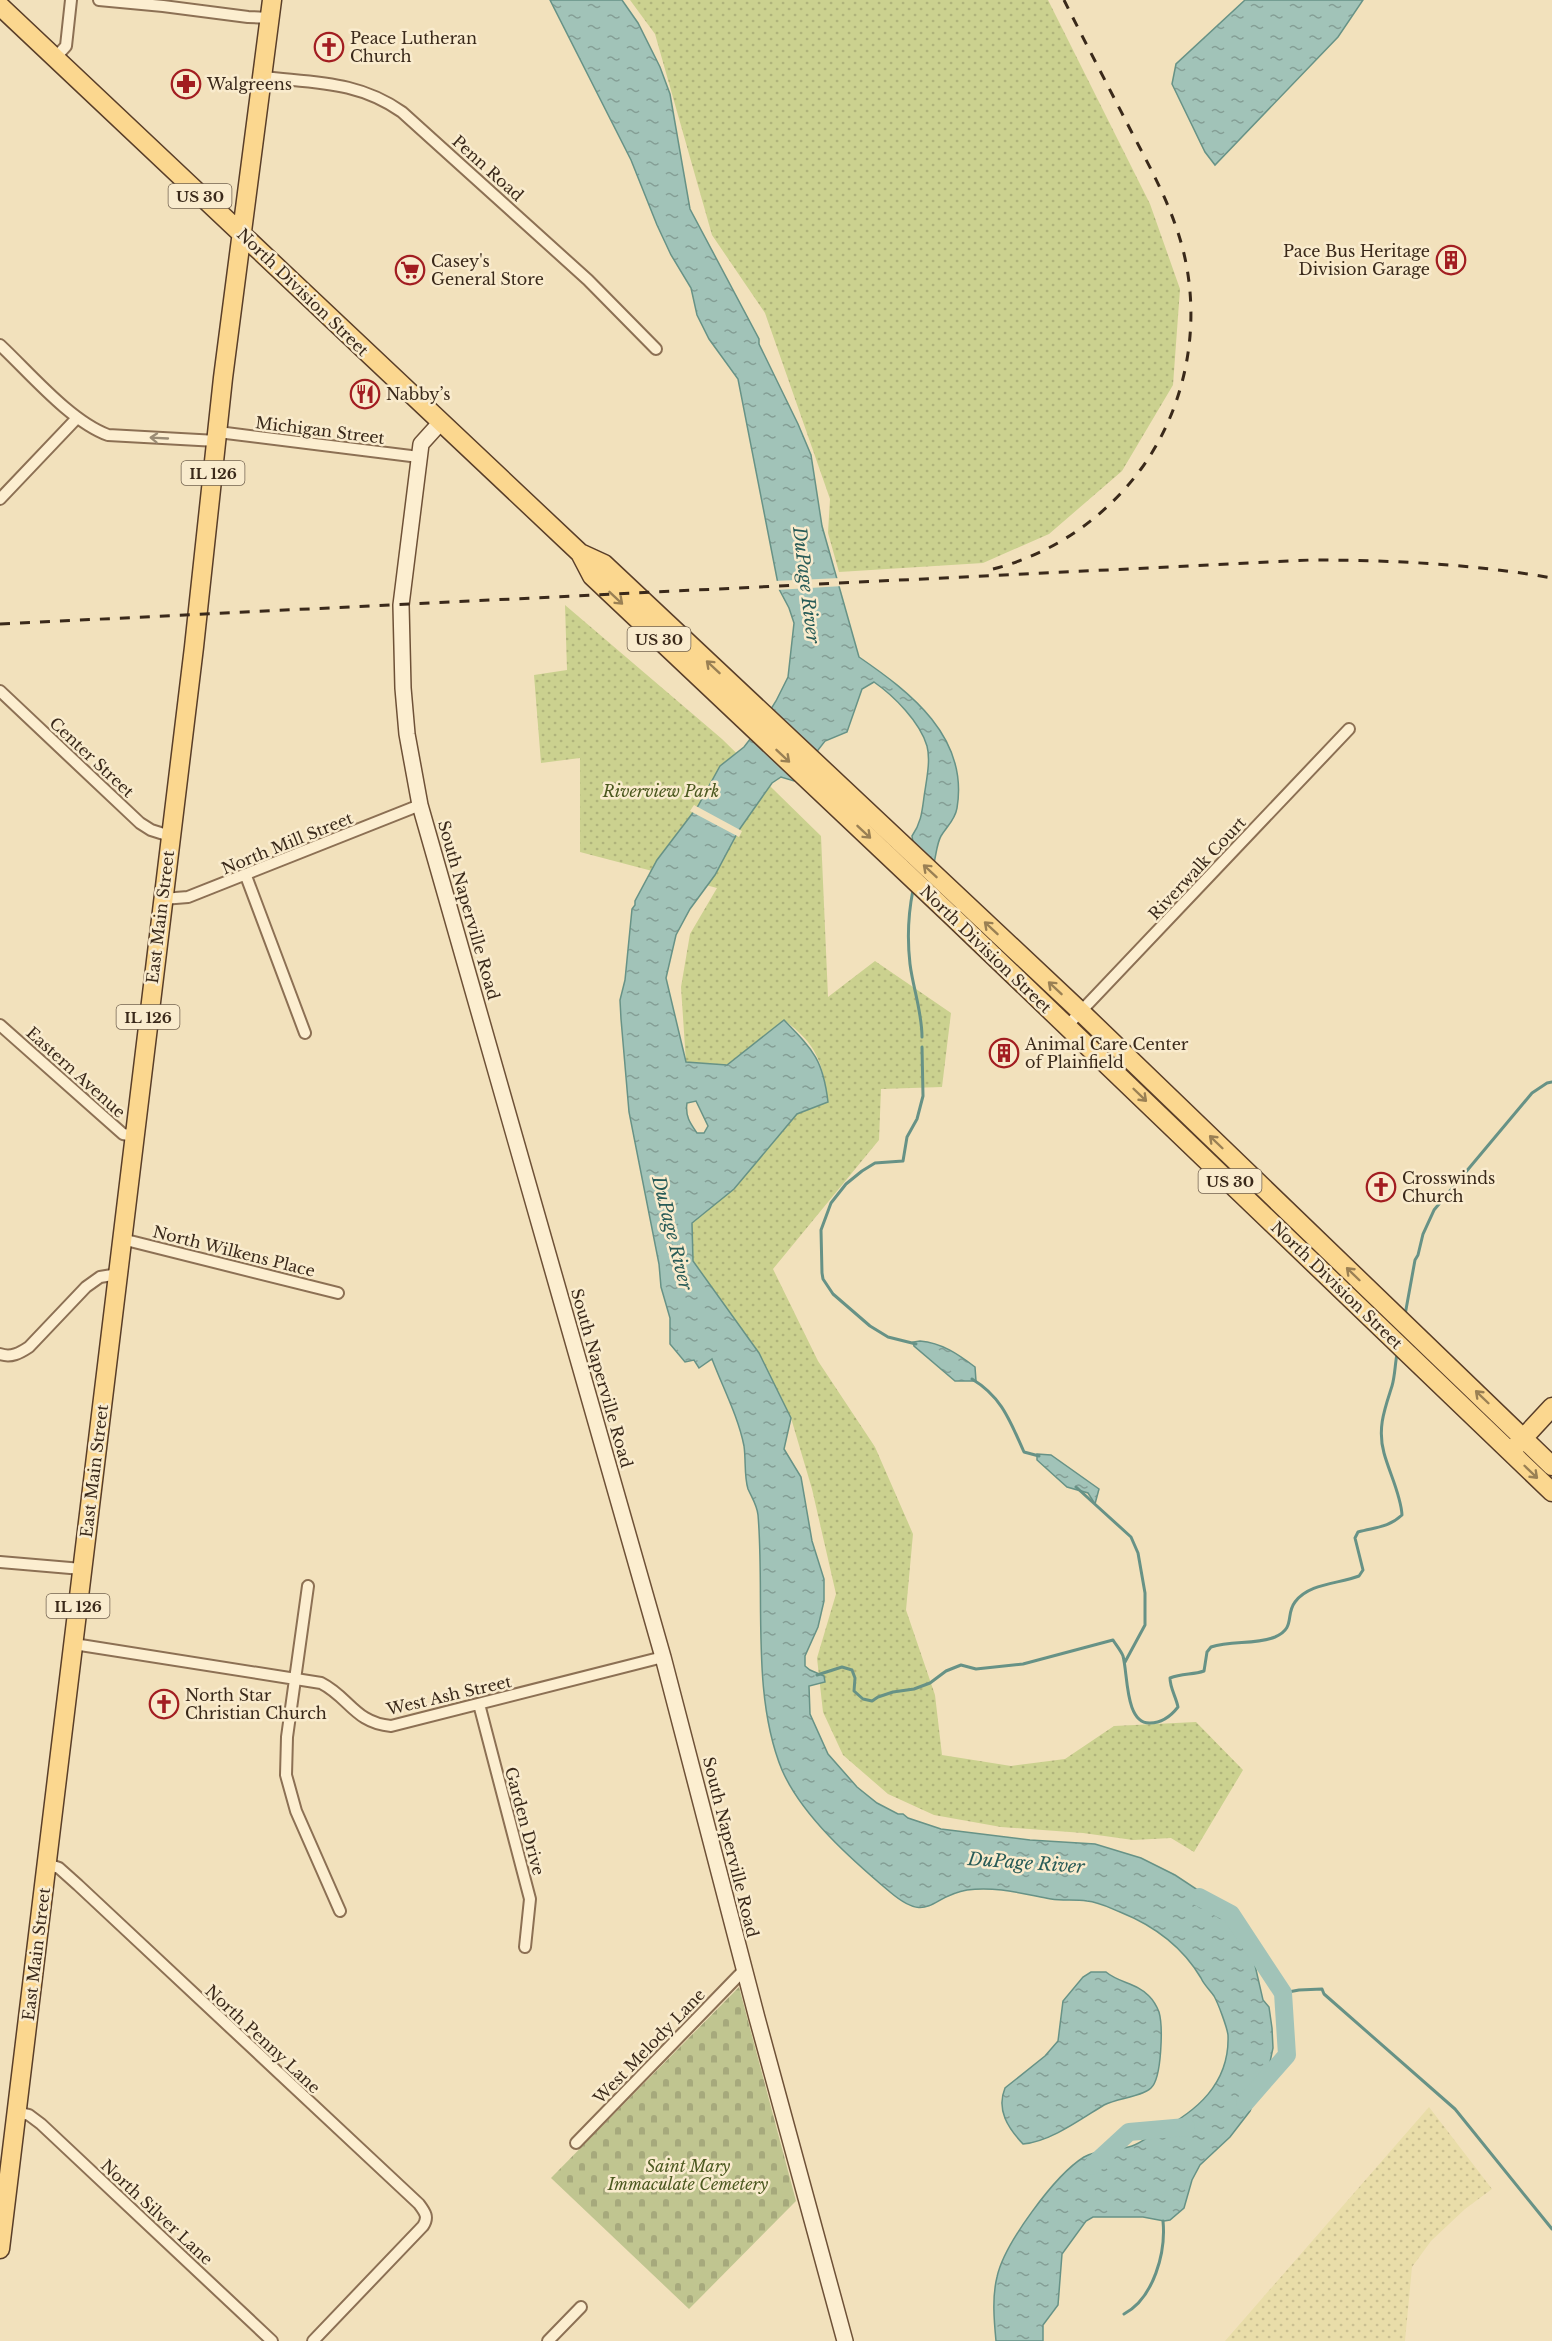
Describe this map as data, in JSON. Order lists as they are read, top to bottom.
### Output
{
  "streets": {
    "main road": [
      "US 30",
      "North Division Street",
      "IL 126",
      "South Naperville Road",
      "East Main Street"
    ],
    "street": [
      "Penn Road",
      "Michigan Street",
      "Center Street",
      "North Mill Street",
      "Riverwalk Court",
      "Eastern Avenue",
      "North Wilkens Place",
      "West Ash Street",
      "Garden Drive",
      "North Penny Lane",
      "West Melody Lane",
      "North Silver Lane"
    ]
  },
  "crossings": [
    ["North Division Street", "IL 126"],
    ["North Division Street", "Riverwalk Court"],
    ["North Division Street", "South Naperville Road"],
    ["Michigan Street", "IL 126"],
    ["Michigan Street", "South Naperville Road"],
    ["Michigan Street", "East Main Street"],
    ["IL 126", "East Main Street"],
    ["Center Street", "East Main Street"],
    ["North Mill Street", "South Naperville Road"],
    ["North Mill Street", "East Main Street"],
    ["South Naperville Road", "West Ash Street"],
    ["South Naperville Road", "West Melody Lane"],
    ["East Main Street", "Eastern Avenue"],
    ["East Main Street", "North Wilkens Place"],
    ["East Main Street", "West Ash Street"],
    ["East Main Street", "North Penny Lane"],
    ["East Main Street", "North Silver Lane"],
    ["West Ash Street", "Garden Drive"]
  ],
  "water": ["DuPage River"],
  "parks": ["Riverview Park", "Saint Mary Immaculate Cemetery"],
  "places": {
    "church": ["Peace Lutheran Church", "Crosswinds Church", "North Star Christian Church"],
    "pharmacy": ["Walgreens"],
    "building": ["Pace Bus Heritage Division Garage", "Animal Care Center of Plainfield"],
    "supermarket": ["Casey's General Store"],
    "restaurant": ["Nabby’s"]
  }
}
